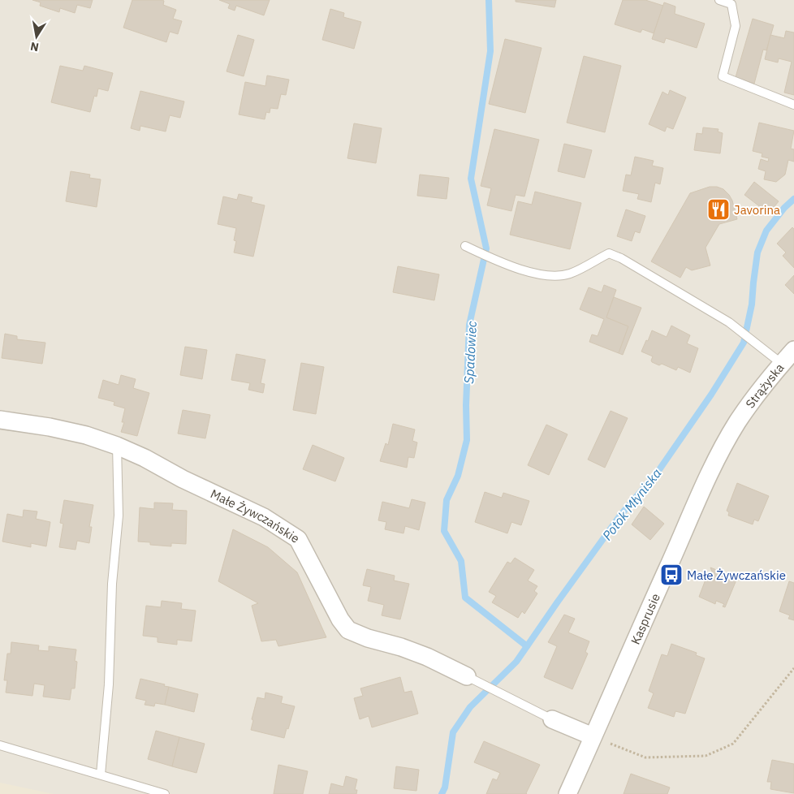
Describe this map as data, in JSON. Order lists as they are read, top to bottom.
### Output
{
  "streets": {
    "street": ["Strążyska", "Małe Żywczańskie", "Kasprusie"]
  },
  "crossings": [
    ["Strążyska", "Kasprusie"],
    ["Małe Żywczańskie", "Kasprusie"]
  ],
  "water": ["Spadowiec", "Potok Młyniska"],
  "places": {
    "restaurant": ["Javorina"],
    "bus stop": ["Małe Żywczańskie"]
  },
  "north": "bottom"
}
